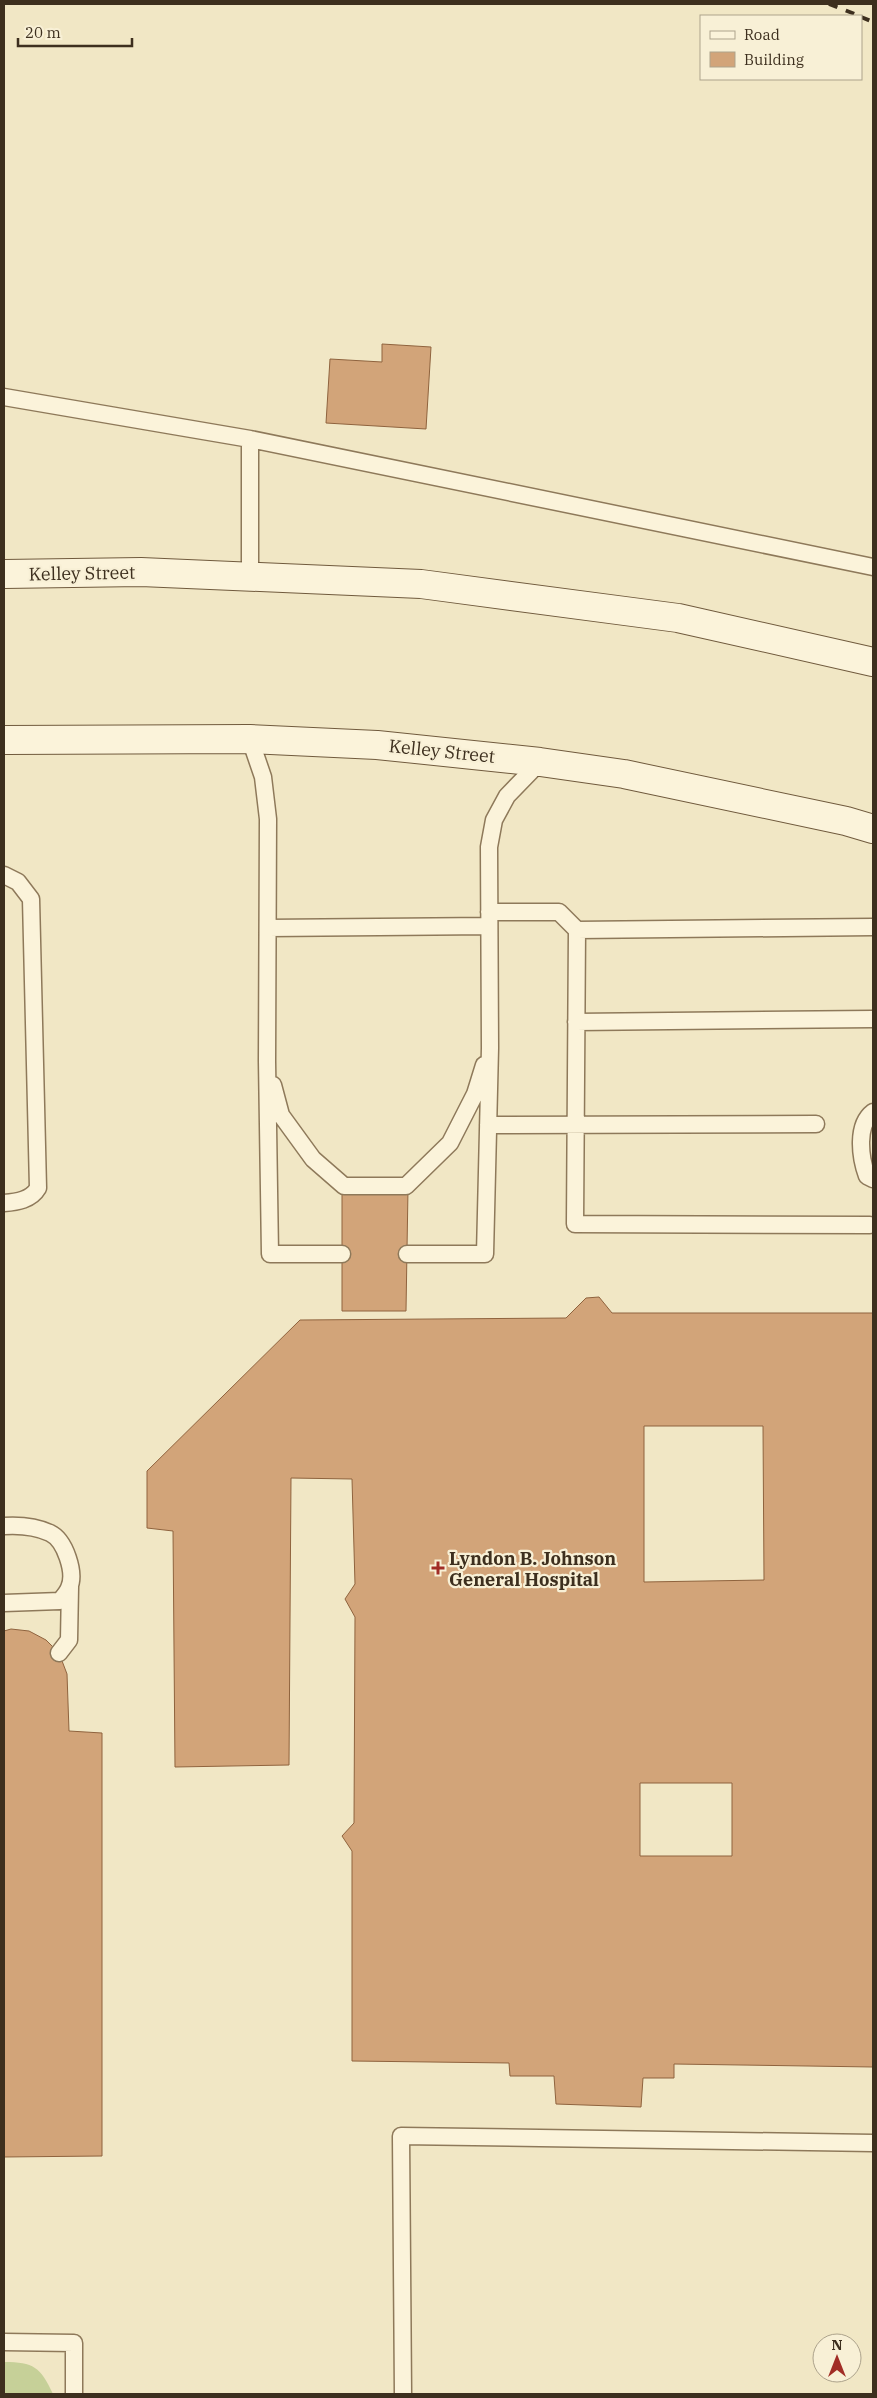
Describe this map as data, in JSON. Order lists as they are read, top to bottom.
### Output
{
  "streets": {
    "main road": ["Kelley Street"]
  },
  "places": {
    "health": ["Lyndon B. Johnson General Hospital"]
  },
  "legend": ["Road", "Building"],
  "scale_bar": "20 m",
  "north": "top"
}
